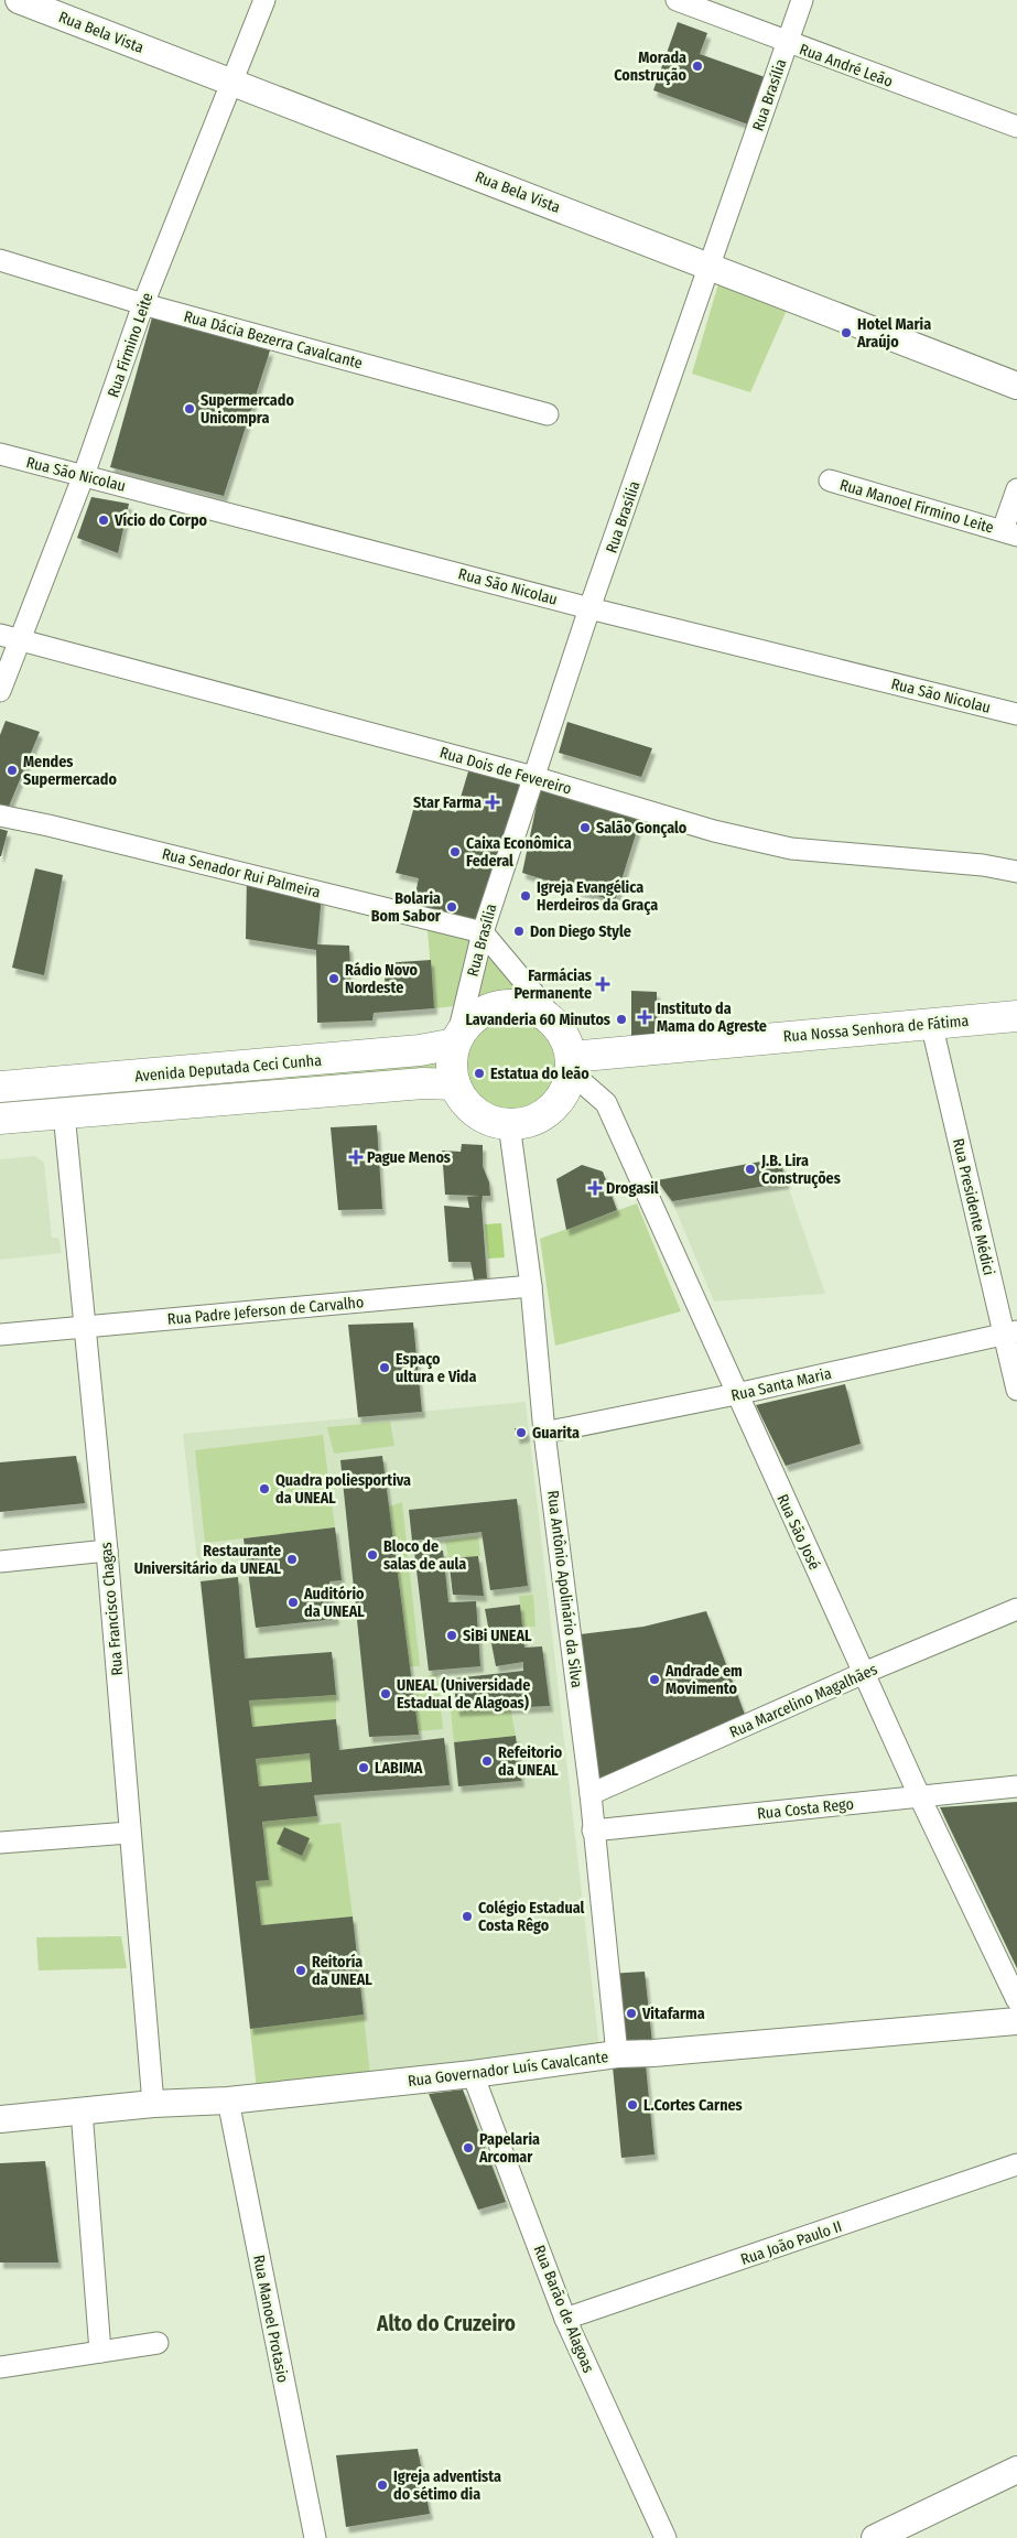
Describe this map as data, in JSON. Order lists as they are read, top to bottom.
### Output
{
  "streets": {
    "main road": ["Rua Nossa Senhora de Fátima", "Avenida Deputada Ceci Cunha"],
    "street": [
      "Rua Bela Vista",
      "Rua André Leão",
      "Rua Brasília",
      "Rua Dácia Bezerra Cavalcante",
      "Rua Firmino Leite",
      "Rua São Nicolau",
      "Rua Manoel Firmino Leite",
      "Rua Dois de Fevereiro",
      "Rua Senador Rui Palmeira",
      "Rua Presidente Médici",
      "Rua Padre Jeferson de Carvalho",
      "Rua Santa Maria",
      "Rua São José",
      "Rua Antônio Apolinário da Silva",
      "Rua Francisco Chagas",
      "Rua Marcelino Magalhães",
      "Rua Costa Rego",
      "Rua Governador Luís Cavalcante",
      "Rua João Paulo II",
      "Rua Barão de Alagoas",
      "Rua Manoel Protasio"
    ]
  },
  "crossings": [
    ["Rua Bela Vista", "Rua Brasília"],
    ["Rua Bela Vista", "Rua Firmino Leite"],
    ["Rua André Leão", "Rua Brasília"],
    ["Rua Brasília", "Rua São Nicolau"],
    ["Rua Brasília", "Rua Dois de Fevereiro"],
    ["Rua Brasília", "Rua Senador Rui Palmeira"],
    ["Rua Brasília", "Rua Nossa Senhora de Fátima"],
    ["Rua Brasília", "Avenida Deputada Ceci Cunha"],
    ["Rua Brasília", "Rua São José"],
    ["Rua Brasília", "Rua Antônio Apolinário da Silva"],
    ["Rua Dácia Bezerra Cavalcante", "Rua Firmino Leite"],
    ["Rua Firmino Leite", "Rua São Nicolau"],
    ["Rua Firmino Leite", "Rua Dois de Fevereiro"],
    ["Rua Nossa Senhora de Fátima", "Avenida Deputada Ceci Cunha"],
    ["Rua Nossa Senhora de Fátima", "Rua Presidente Médici"],
    ["Rua Nossa Senhora de Fátima", "Rua São José"],
    ["Rua Nossa Senhora de Fátima", "Rua Antônio Apolinário da Silva"],
    ["Avenida Deputada Ceci Cunha", "Rua São José"],
    ["Avenida Deputada Ceci Cunha", "Rua Antônio Apolinário da Silva"],
    ["Avenida Deputada Ceci Cunha", "Rua Francisco Chagas"],
    ["Rua Presidente Médici", "Rua Santa Maria"],
    ["Rua Padre Jeferson de Carvalho", "Rua Antônio Apolinário da Silva"],
    ["Rua Padre Jeferson de Carvalho", "Rua Francisco Chagas"],
    ["Rua Santa Maria", "Rua São José"],
    ["Rua Santa Maria", "Rua Antônio Apolinário da Silva"],
    ["Rua São José", "Rua Antônio Apolinário da Silva"],
    ["Rua São José", "Rua Marcelino Magalhães"],
    ["Rua São José", "Rua Costa Rego"],
    ["Rua Antônio Apolinário da Silva", "Rua Marcelino Magalhães"],
    ["Rua Antônio Apolinário da Silva", "Rua Costa Rego"],
    ["Rua Antônio Apolinário da Silva", "Rua Governador Luís Cavalcante"],
    ["Rua Francisco Chagas", "Rua Governador Luís Cavalcante"],
    ["Rua Governador Luís Cavalcante", "Rua Barão de Alagoas"],
    ["Rua Governador Luís Cavalcante", "Rua Manoel Protasio"],
    ["Rua João Paulo II", "Rua Barão de Alagoas"]
  ],
  "districts": ["Alto do Cruzeiro"],
  "places": {
    "other": [
      "Morada Construção",
      "Hotel Maria Araújo",
      "Supermercado Unicompra",
      "Vício do Corpo",
      "Mendes Supermercado",
      "Salão Gonçalo",
      "Caixa Econômica Federal",
      "Igreja Evangélica Herdeiros da Graça",
      "Bolaria Bom Sabor",
      "Don Diego Style",
      "Rádio Novo Nordeste",
      "Lavanderia 60 Minutos",
      "Estatua do leão",
      "J.B. Lira Construções",
      "Espaço ultura e Vida",
      "Guarita",
      "Quadra poliesportiva da UNEAL",
      "Bloco de salas de aula",
      "Restaurante Universitário da UNEAL",
      "Auditório da UNEAL",
      "SiBi UNEAL",
      "Andrade em Movimento",
      "UNEAL (Universidade Estadual de Alagoas)",
      "Refeitorio da UNEAL",
      "LABIMA",
      "Colégio Estadual Costa Rêgo",
      "Reitoría da UNEAL",
      "Vitafarma",
      "L.Cortes Carnes",
      "Papelaria Arcomar",
      "Igreja adventista do sétimo dia"
    ],
    "health": [
      "Star Farma",
      "Farmácias Permanente",
      "Instituto da Mama do Agreste",
      "Pague Menos",
      "Drogasil"
    ]
  }
}
